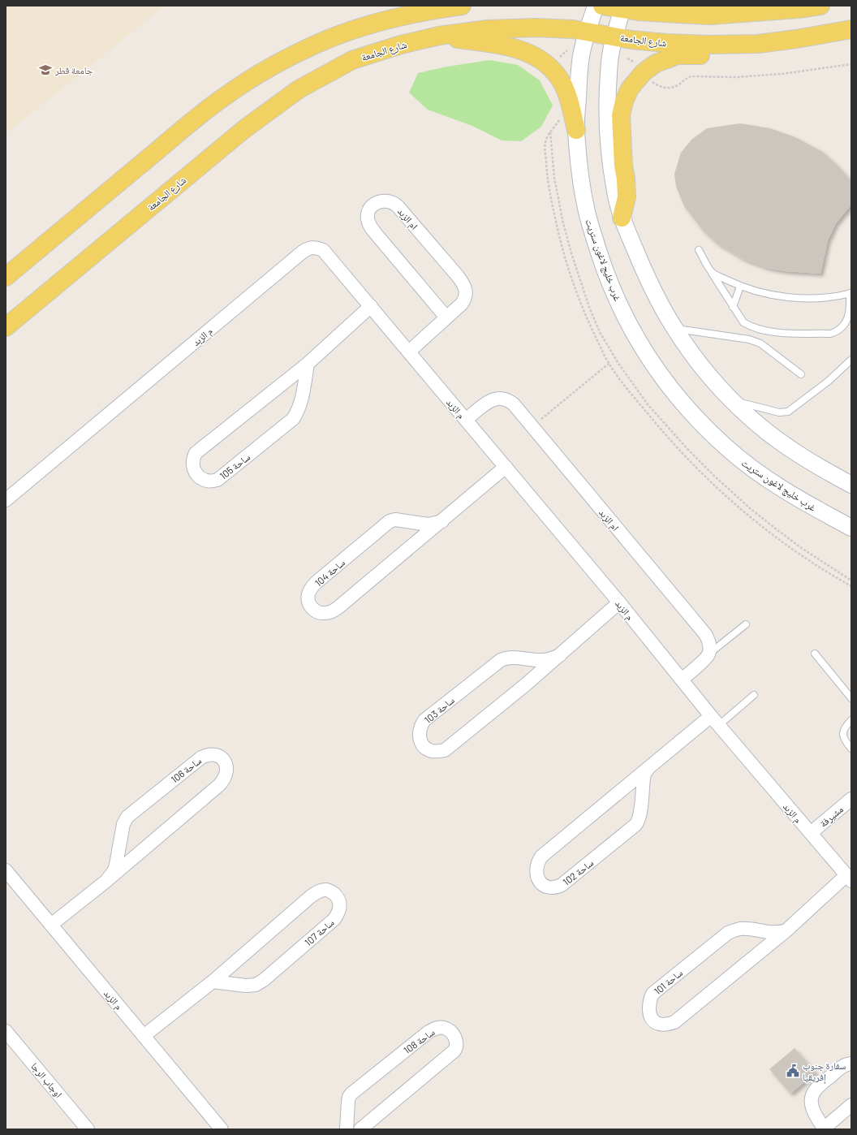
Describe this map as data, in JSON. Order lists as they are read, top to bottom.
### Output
{
  "streets": {
    "main road": ["شارع الجامعة"],
    "street": [
      "ام الزبد",
      "غرب خليج لاغون ستريت",
      "م الزبد",
      "ساحة 105",
      "ساحة 104",
      "ساحة 103",
      "ساحة 106",
      "مشيرفة",
      "ساحة 102",
      "ساحة 107",
      "ساحة 101",
      "ساحة 108",
      "اوجاب الرجا"
    ]
  },
  "crossings": [
    ["شارع الجامعة", "غرب خليج لاغون ستريت"],
    ["ام الزبد", "م الزبد"],
    ["م الزبد", "ساحة 105"],
    ["م الزبد", "ساحة 104"],
    ["م الزبد", "ساحة 103"],
    ["م الزبد", "ساحة 106"],
    ["م الزبد", "مشيرفة"],
    ["م الزبد", "ساحة 102"],
    ["م الزبد", "ساحة 107"],
    ["م الزبد", "ساحة 101"]
  ],
  "places": {
    "school or university": ["جامعة قطر"],
    "public building": ["سفارة جنوب إفريقيا"]
  }
}
